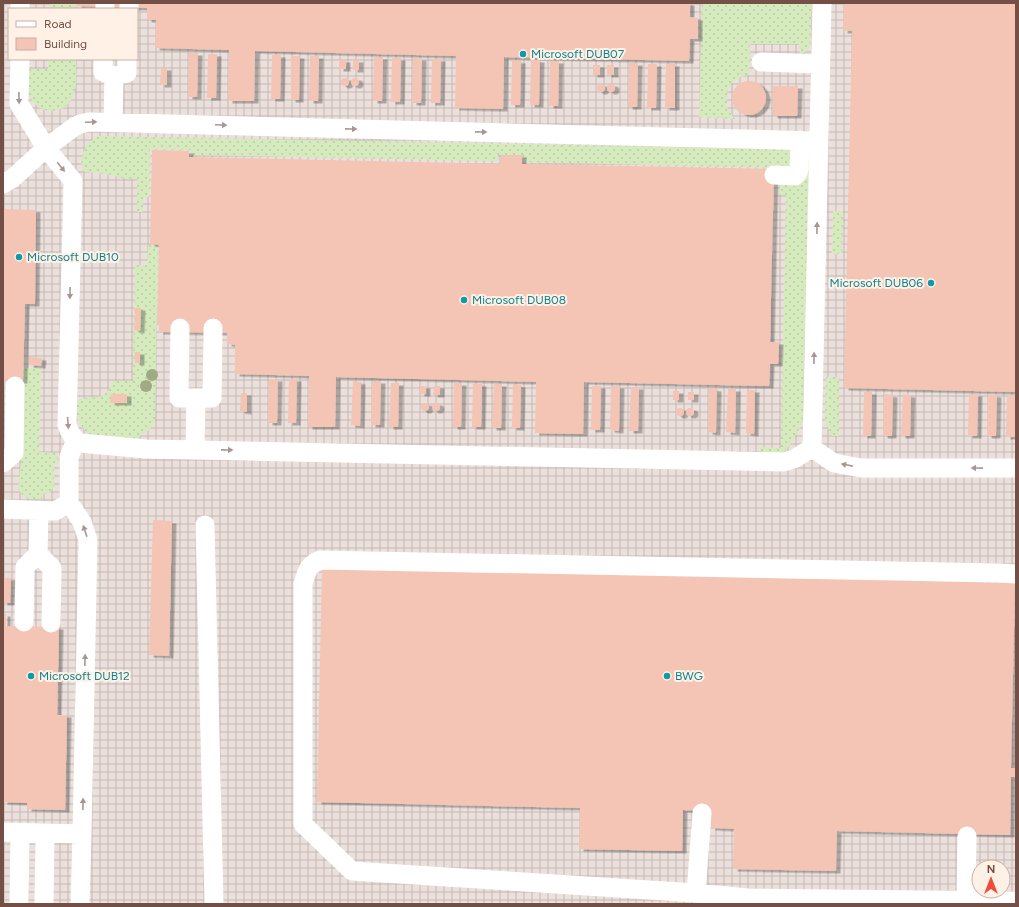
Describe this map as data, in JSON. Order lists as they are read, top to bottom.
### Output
{
  "places": [
    "Microsoft DUB07",
    "Microsoft DUB10",
    "Microsoft DUB06",
    "Microsoft DUB08",
    "Microsoft DUB12",
    "BWG"
  ],
  "legend": ["Road", "Building"],
  "north": "top"
}
